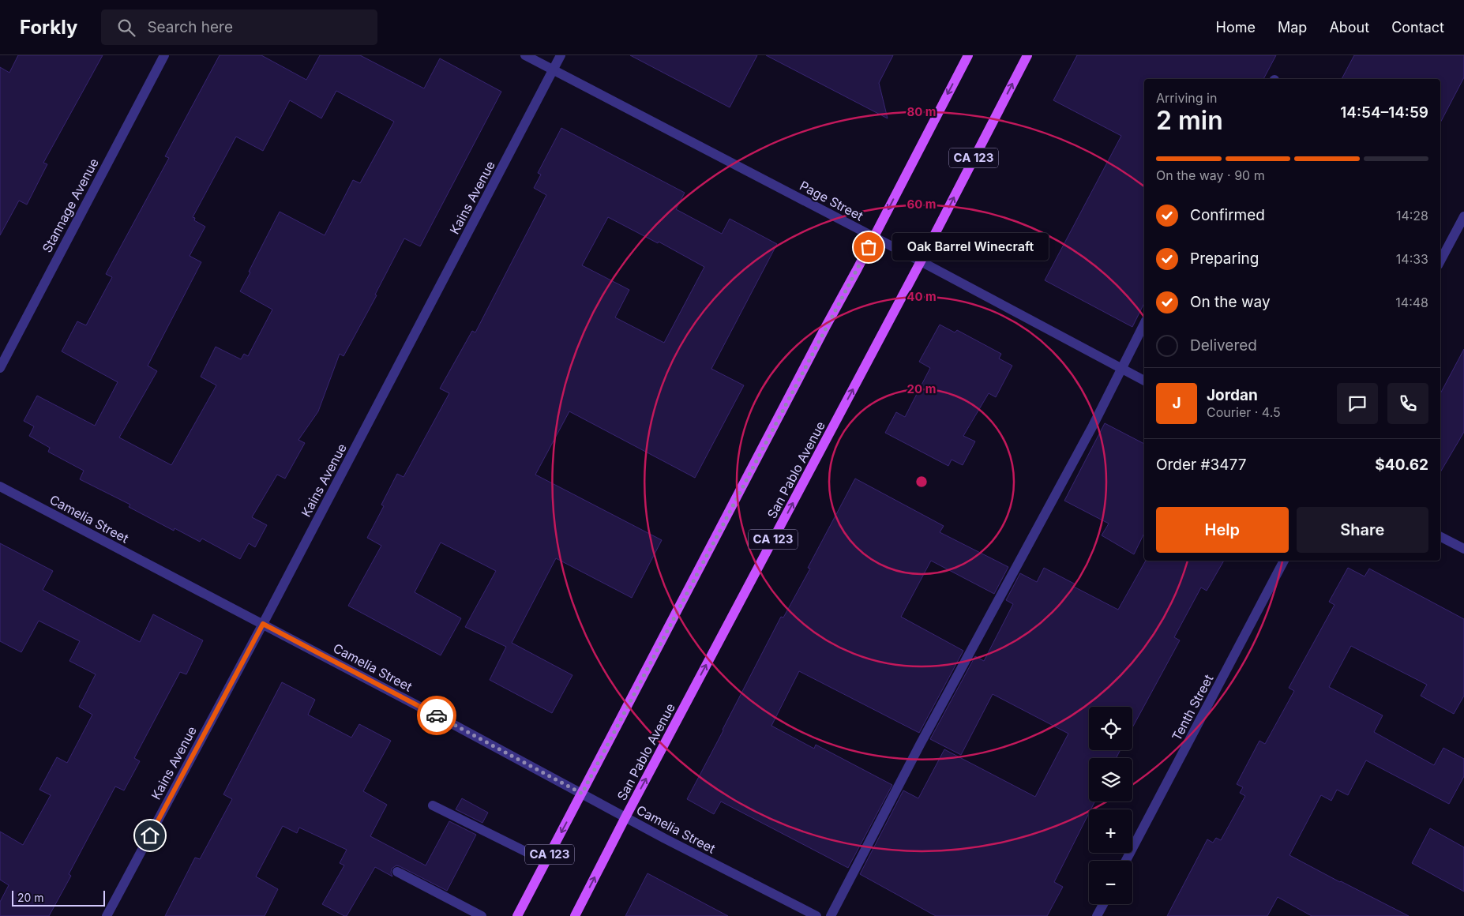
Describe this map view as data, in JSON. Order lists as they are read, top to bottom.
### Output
{
  "streets": {
    "main road": ["CA 123", "San Pablo Avenue"],
    "street": [
      "Kains Avenue",
      "Page Street",
      "Stannage Avenue",
      "Camelia Street",
      "Tenth Street"
    ]
  },
  "crossings": [
    ["CA 123", "Page Street"],
    ["CA 123", "Camelia Street"],
    ["Kains Avenue", "Page Street"],
    ["Kains Avenue", "Camelia Street"],
    ["Page Street", "San Pablo Avenue"],
    ["San Pablo Avenue", "Camelia Street"]
  ],
  "places": ["Oak Barrel Winecraft"],
  "scale_bar": "20 m",
  "page": {
    "header": "Forkly",
    "search": "Search here",
    "nav": [
      "Home",
      "Map",
      "About",
      "Contact"
    ],
    "heading": ["2 min", "Arriving in", "14:54–14:59"],
    "panel": [
      "Jordan",
      "Courier · 4.5",
      "Order #3477",
      "$40.62"
    ],
    "bar": "On the way · 90 m",
    "list": [
      ["Confirmed", "14:28"],
      ["Preparing", "14:33"],
      ["On the way", "14:48"],
      "Delivered"
    ],
    "bubble": "Oak Barrel Winecraft",
    "round": "J",
    "buttons": ["Help", "Share"],
    "map_buttons": ["+", "−"],
    "scale": "20 m"
  },
  "rings": [
    "80 m",
    "60 m",
    "40 m",
    "20 m"
  ]
}
